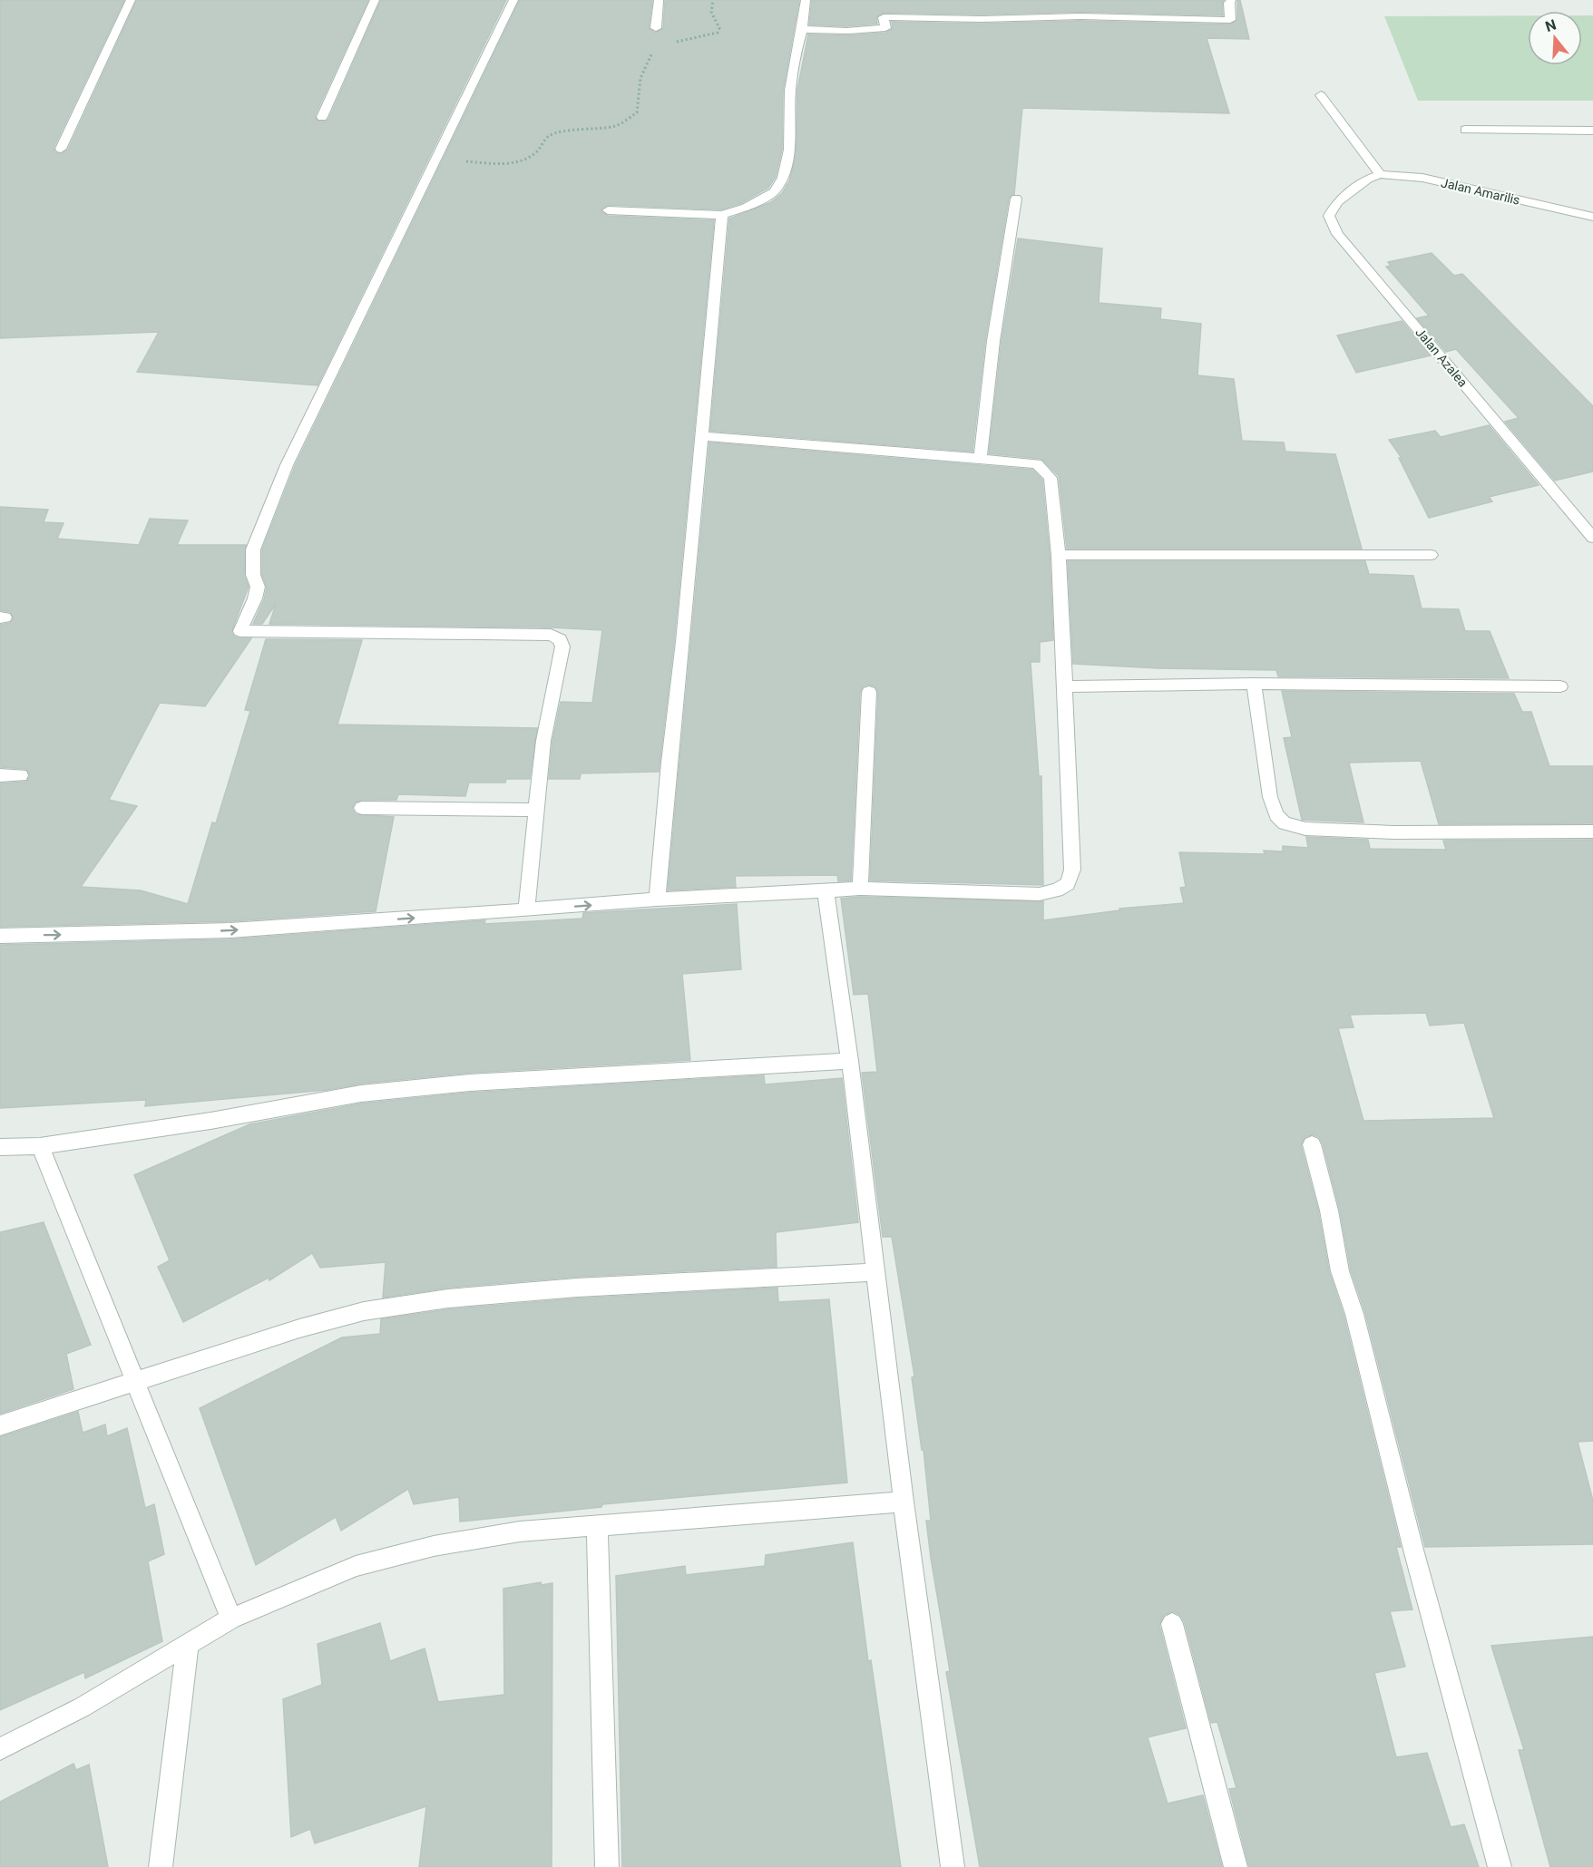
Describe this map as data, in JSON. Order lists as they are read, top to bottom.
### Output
{
  "streets": {
    "street": ["Jalan Amarilis", "Jalan Azalea"]
  },
  "crossings": [
    ["Jalan Amarilis", "Jalan Azalea"]
  ],
  "north": "top"
}
